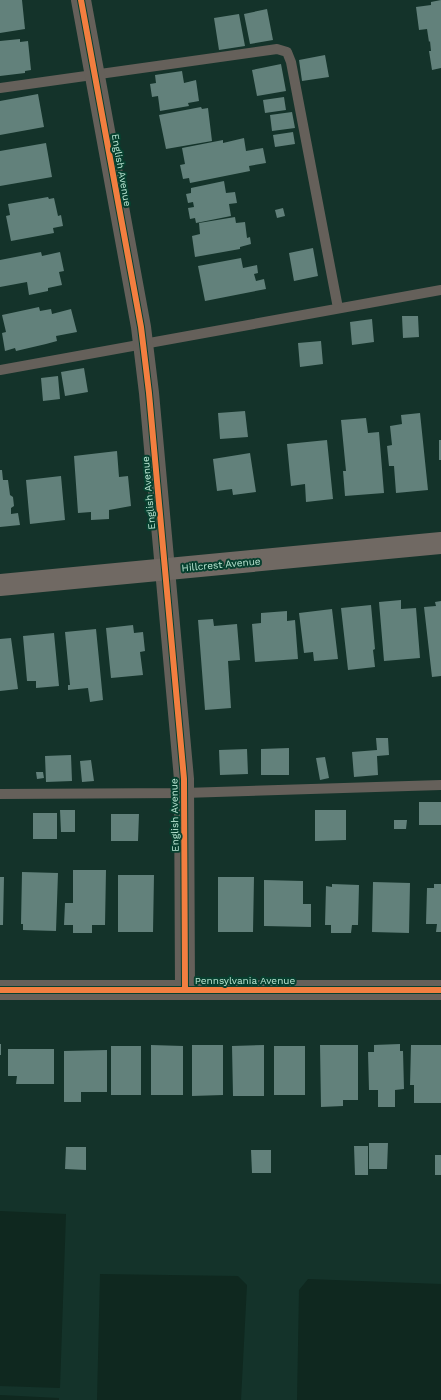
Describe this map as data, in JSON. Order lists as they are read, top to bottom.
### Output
{
  "streets": {
    "main road": ["Hillcrest Avenue"],
    "street": ["English Avenue", "Pennsylvania Avenue"]
  },
  "crossings": [
    ["English Avenue", "Hillcrest Avenue"],
    ["English Avenue", "Pennsylvania Avenue"]
  ]
}
